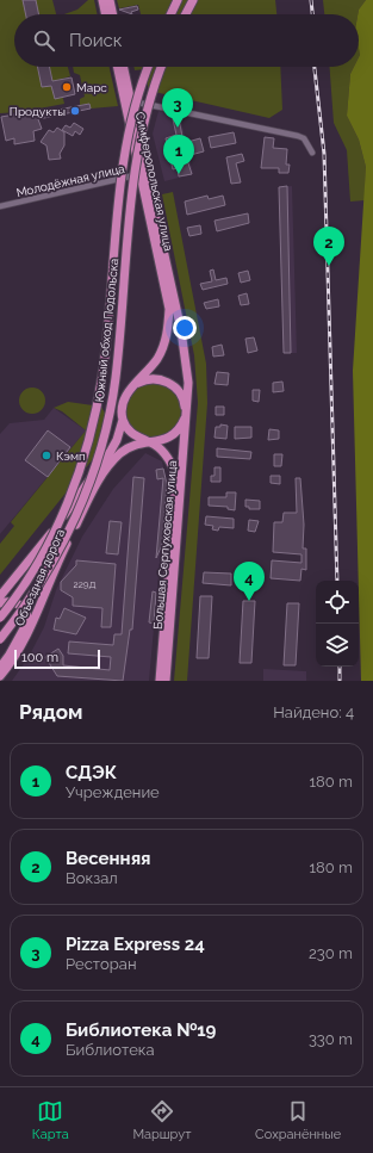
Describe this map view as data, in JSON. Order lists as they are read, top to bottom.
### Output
{
  "streets": {
    "main road": [
      "Симферопольская улица",
      "Южный обход Подольска",
      "Большая Серпуховская улица",
      "Объездная дорога"
    ],
    "street": ["Молодёжная улица"]
  },
  "crossings": [
    ["Молодёжная улица", "Симферопольская улица"],
    ["Симферопольская улица", "Большая Серпуховская улица"],
    ["Симферопольская улица", "Объездная дорога"],
    ["Большая Серпуховская улица", "Объездная дорога"]
  ],
  "places": ["Марс", "Продукты", "Кэмп"],
  "house_numbers": ["229Д"],
  "scale_bar": "100 m",
  "page": {
    "search": "Поиск",
    "pins": [
      "3",
      "1",
      "2",
      "4"
    ],
    "scale": "100 m",
    "heading": ["Рядом", "Найдено: 4"],
    "list": [
      {
        "mark": "1",
        "name": "СДЭК",
        "note": "Учреждение",
        "value": "180 m"
      },
      {
        "mark": "2",
        "name": "Весенняя",
        "note": "Вокзал",
        "value": "180 m"
      },
      {
        "mark": "3",
        "name": "Pizza Express 24",
        "note": "Ресторан",
        "value": "230 m"
      },
      {
        "mark": "4",
        "name": "Библиотека №19",
        "note": "Библиотека",
        "value": "330 m"
      }
    ],
    "nav": ["Карта", "Маршрут", "Сохранённые"]
  }
}
